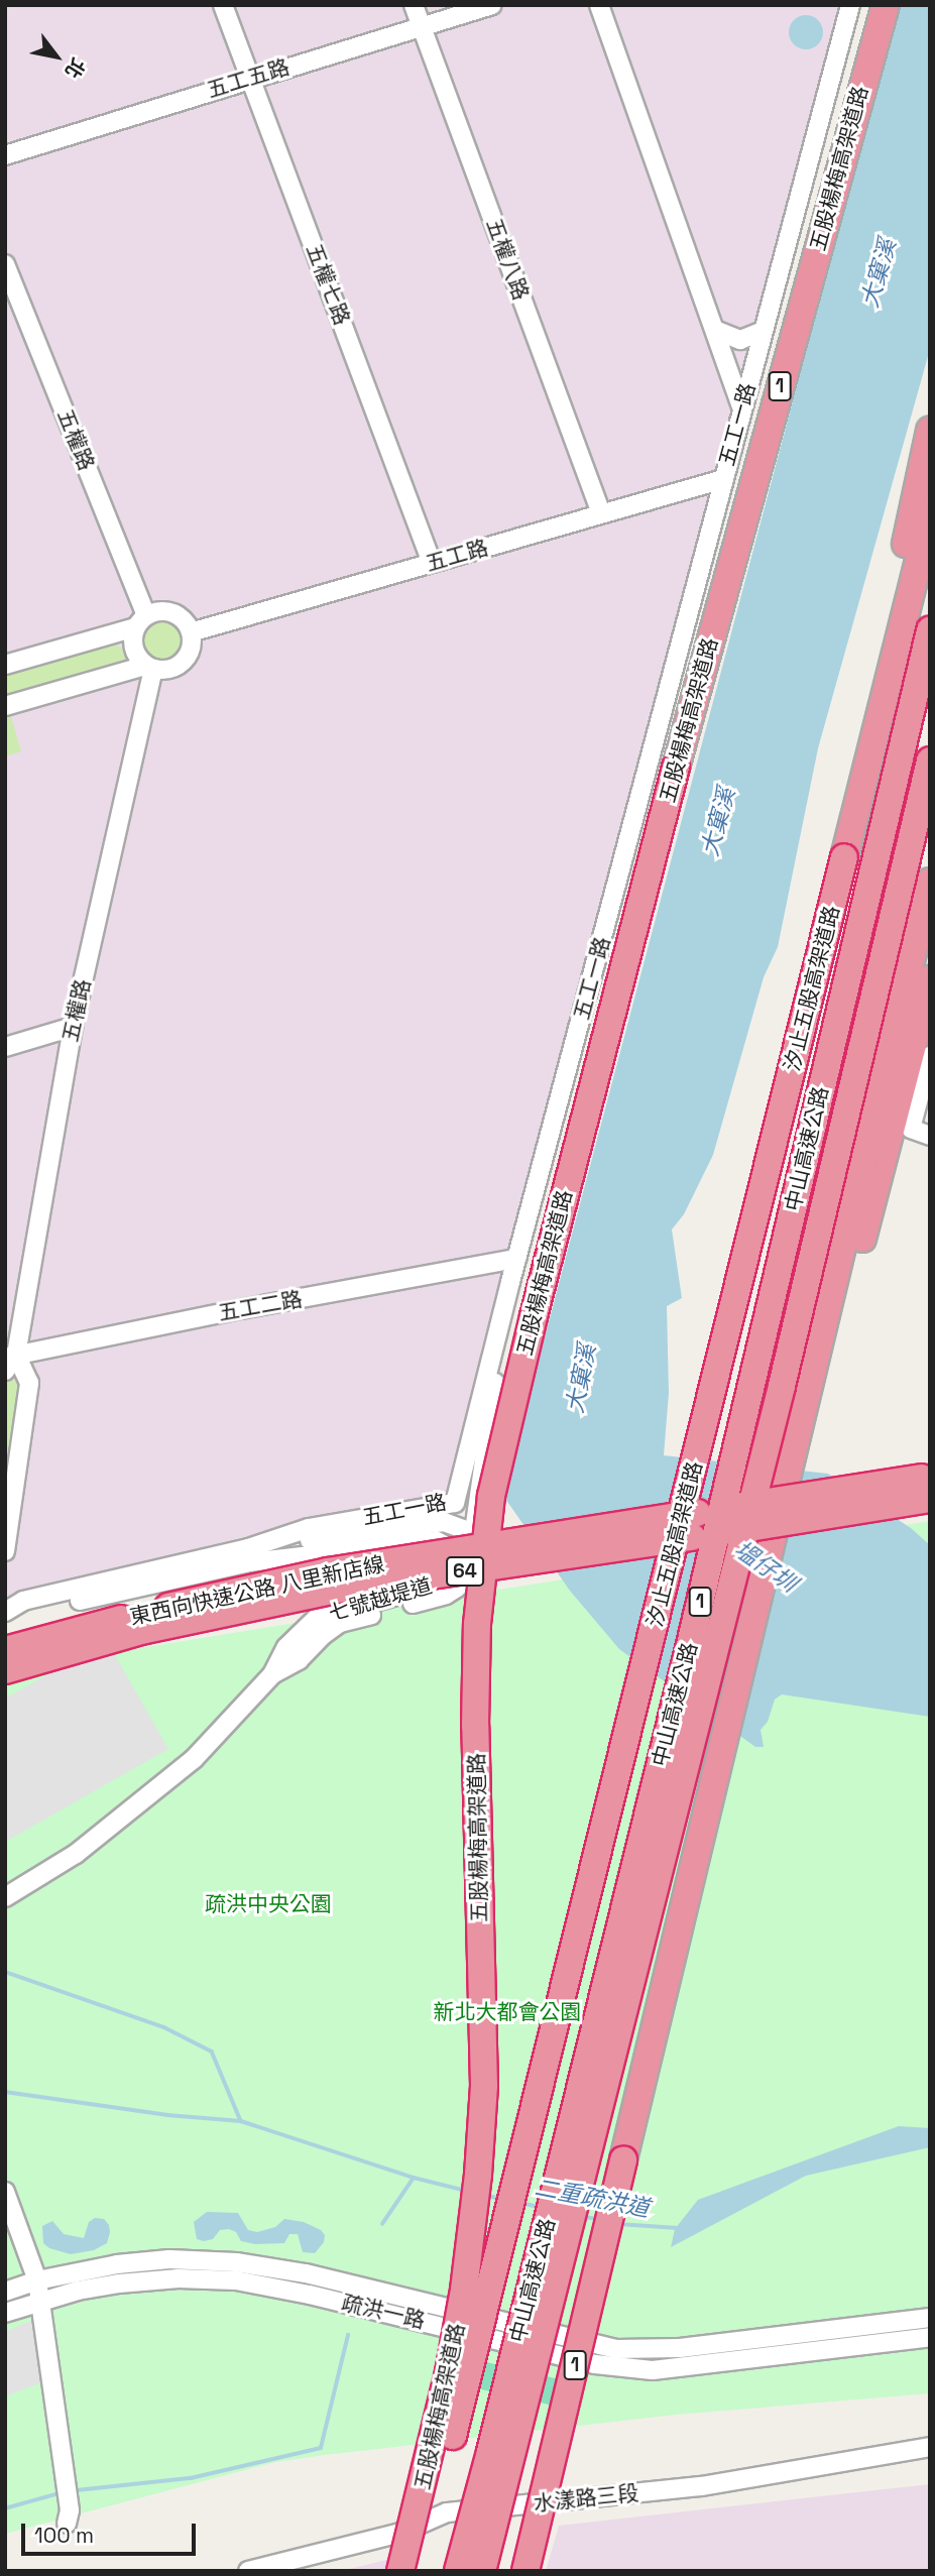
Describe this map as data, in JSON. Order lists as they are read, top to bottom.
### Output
{
  "streets": {
    "highway": [
      "五股楊梅高架道路",
      "1",
      "汐止五股高架道路",
      "中山高速公路",
      "64",
      "東西向快速公路 八里新店線"
    ],
    "street": [
      "五工五路",
      "五權八路",
      "五權七路",
      "五工一路",
      "五權路",
      "五工路",
      "五工二路",
      "七號越堤道",
      "疏洪一路",
      "水漾路三段"
    ]
  },
  "crossings": [
    ["五工五路", "五權八路"],
    ["五工五路", "五權七路"],
    ["五權八路", "五工路"],
    ["五權七路", "五工路"],
    ["五工一路", "五工路"],
    ["五工一路", "五工二路"],
    ["五工一路", "七號越堤道"],
    ["五權路", "五工路"],
    ["五權路", "五工二路"]
  ],
  "water": ["大窠溪", "塭仔圳", "二重疏洪道"],
  "parks": ["疏洪中央公園", "新北大都會公園"],
  "scale_bar": "100 m",
  "north": "bottom right"
}
